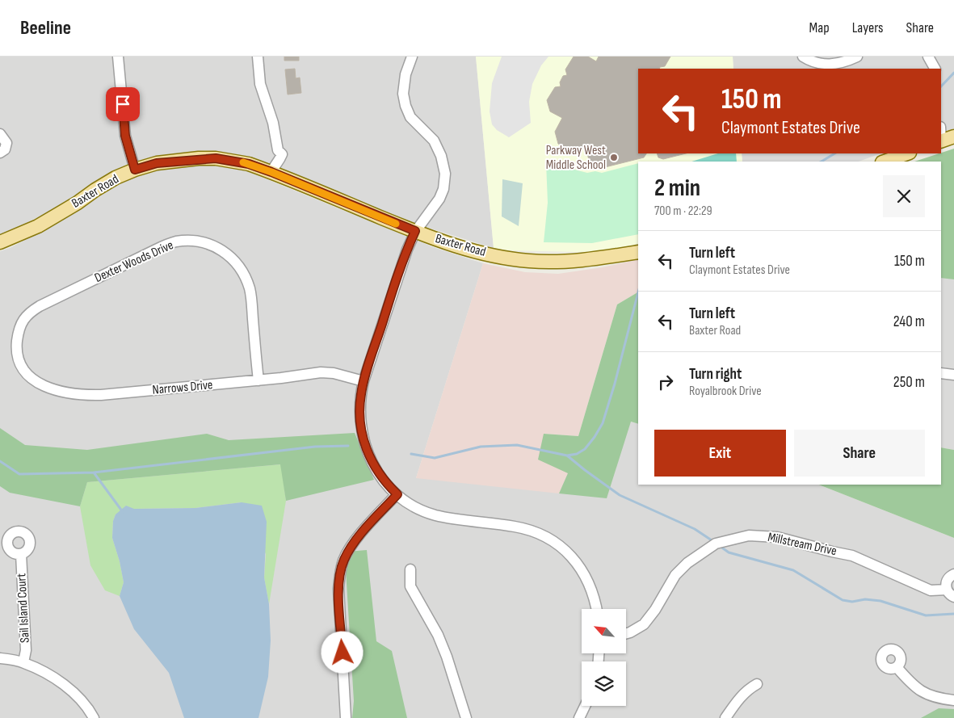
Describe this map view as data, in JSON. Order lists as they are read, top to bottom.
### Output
{
  "streets": {
    "main road": ["Baxter Road"],
    "street": [
      "Dexter Woods Drive",
      "Narrows Drive",
      "Millstream Drive",
      "Sail Island Court"
    ]
  },
  "crossings": [
    ["Dexter Woods Drive", "Narrows Drive"]
  ],
  "places": ["Parkway West Middle School"],
  "north": "top left",
  "page": {
    "header": "Beeline",
    "nav": ["Map", "Layers", "Share"],
    "turn": ["150 m", "Claymont Estates Drive"],
    "heading": ["2 min", "700 m · 22:29"],
    "list": [
      {
        "name": "Turn left",
        "note": "Claymont Estates Drive",
        "value": "150 m"
      },
      {
        "name": "Turn left",
        "note": "Baxter Road",
        "value": "240 m"
      },
      {
        "name": "Turn right",
        "note": "Royalbrook Drive",
        "value": "250 m"
      }
    ],
    "buttons": ["Exit", "Share"]
  }
}
